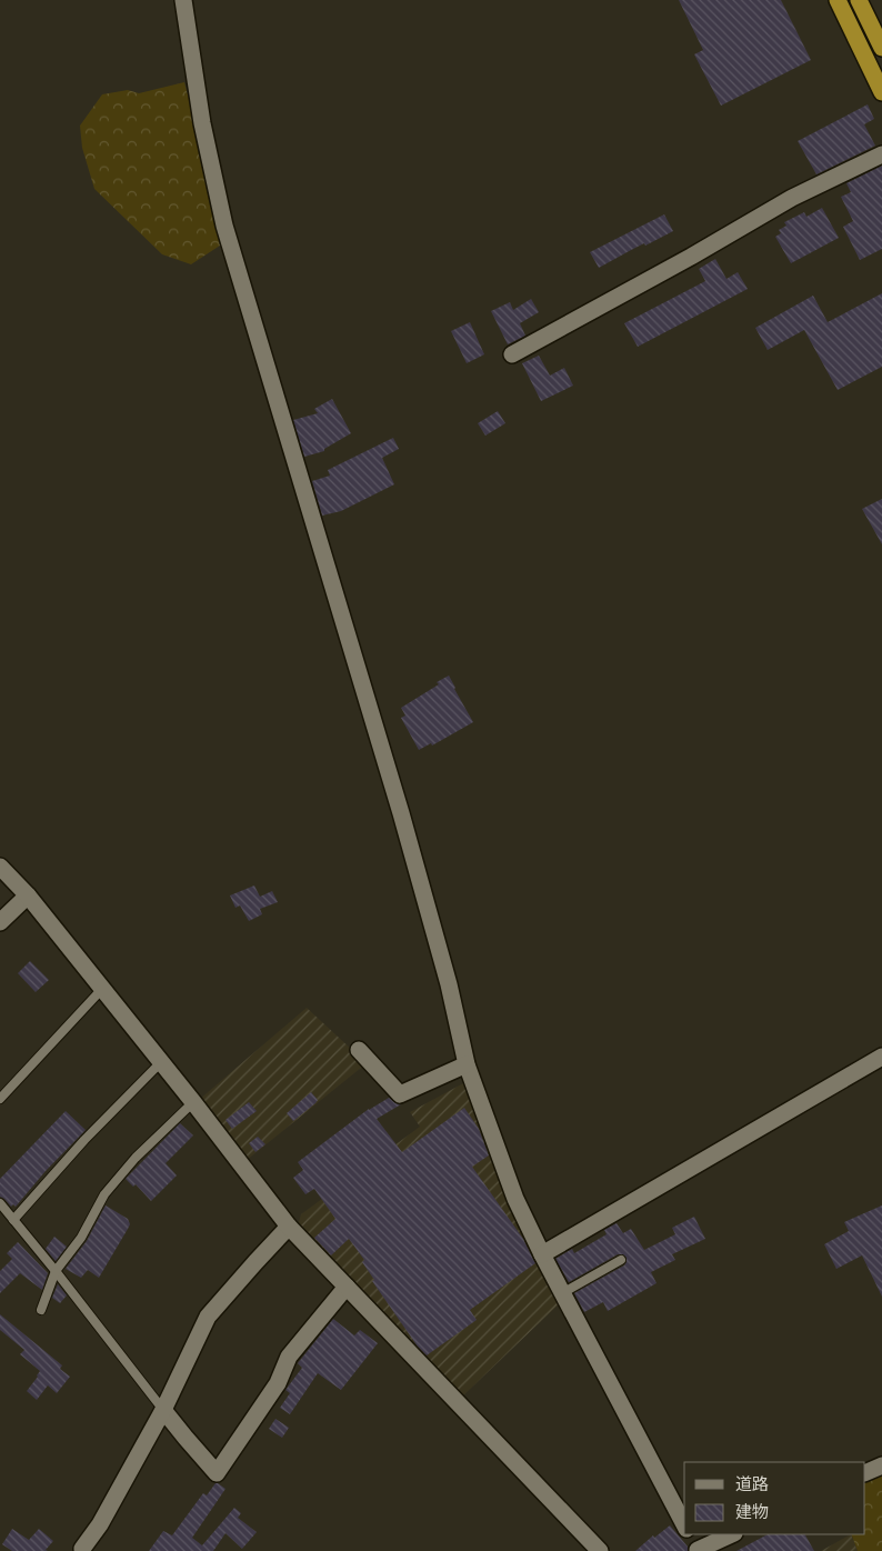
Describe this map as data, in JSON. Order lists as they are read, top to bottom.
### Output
{
  "legend": ["道路", "建物"]
}
